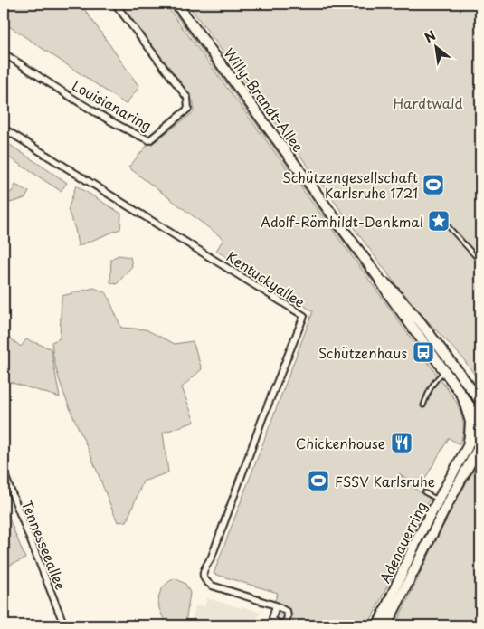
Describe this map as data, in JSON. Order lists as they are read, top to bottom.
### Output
{
  "streets": {
    "main road": ["Willy-Brandt-Allee", "Adenauerring"],
    "street": ["Louisianaring", "Kentuckyallee", "Tennesseeallee"]
  },
  "crossings": [
    ["Willy-Brandt-Allee", "Adenauerring"]
  ],
  "parks": ["Hardtwald"],
  "places": {
    "sports": ["Schützengesellschaft Karlsruhe 1721", "FSSV Karlsruhe"],
    "place": ["Adolf-Römhildt-Denkmal"],
    "bus stop": ["Schützenhaus"],
    "restaurant": ["Chickenhouse"]
  },
  "north": "top left"
}
